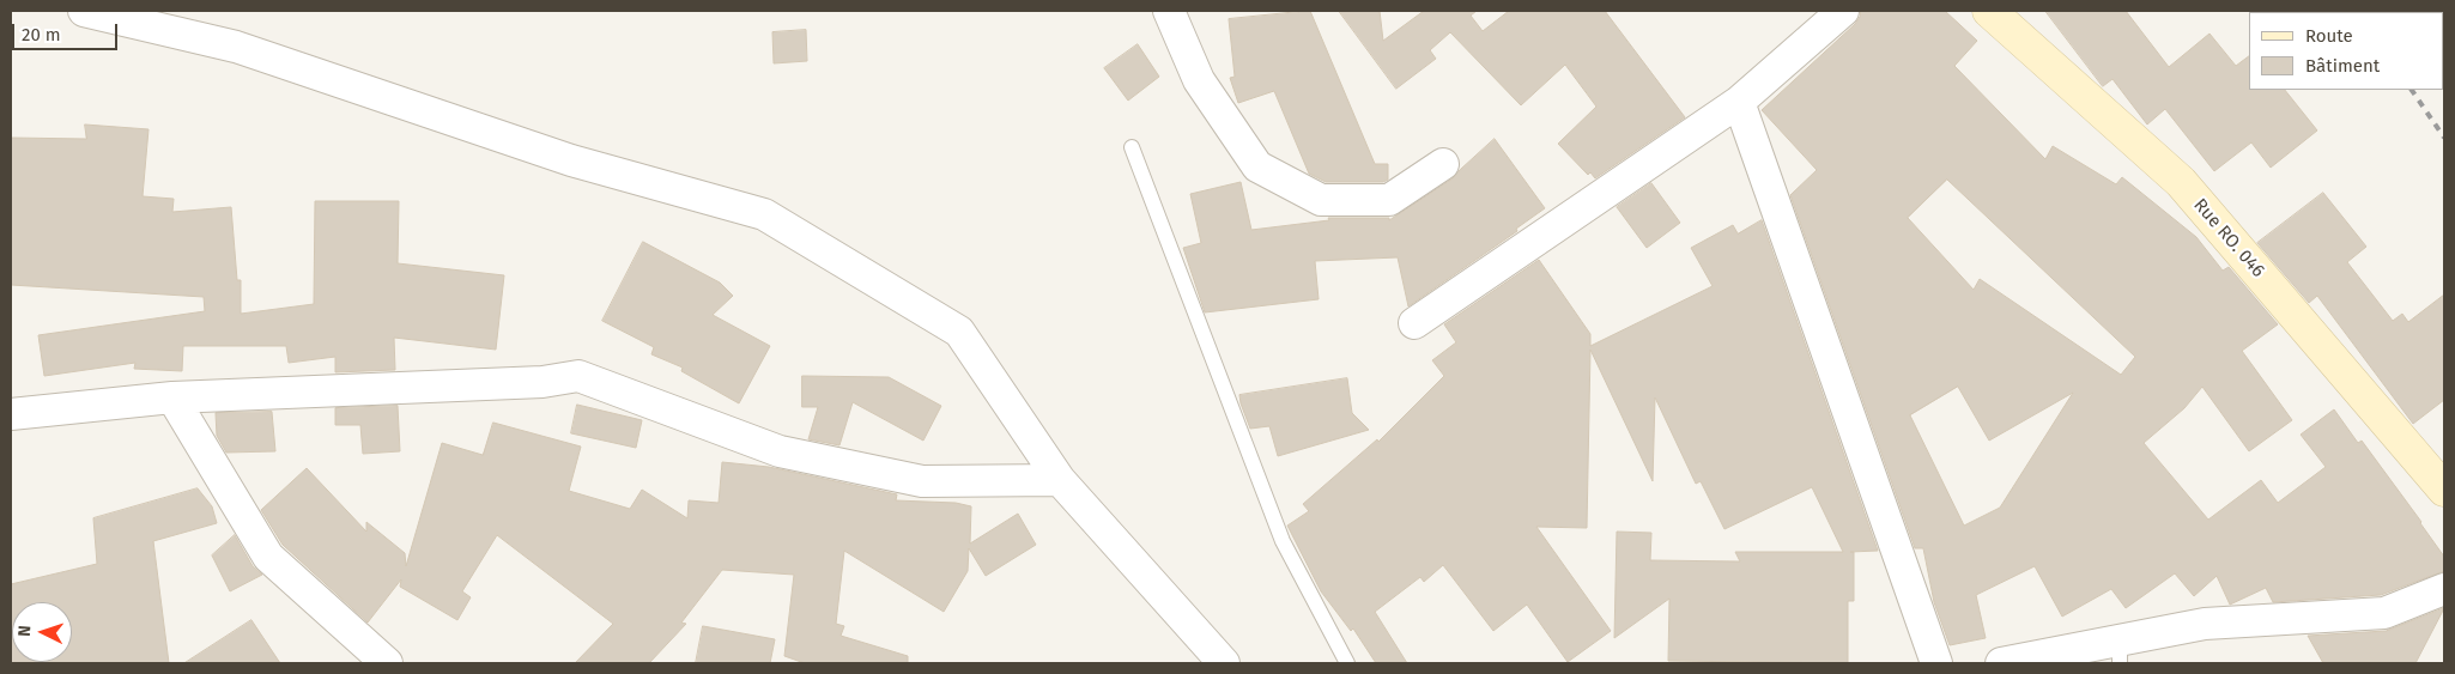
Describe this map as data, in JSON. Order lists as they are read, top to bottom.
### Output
{
  "streets": {
    "street": ["Rue RO. 046"]
  },
  "legend": ["Route", "Bâtiment"],
  "scale_bar": "20 m",
  "north": "left"
}
